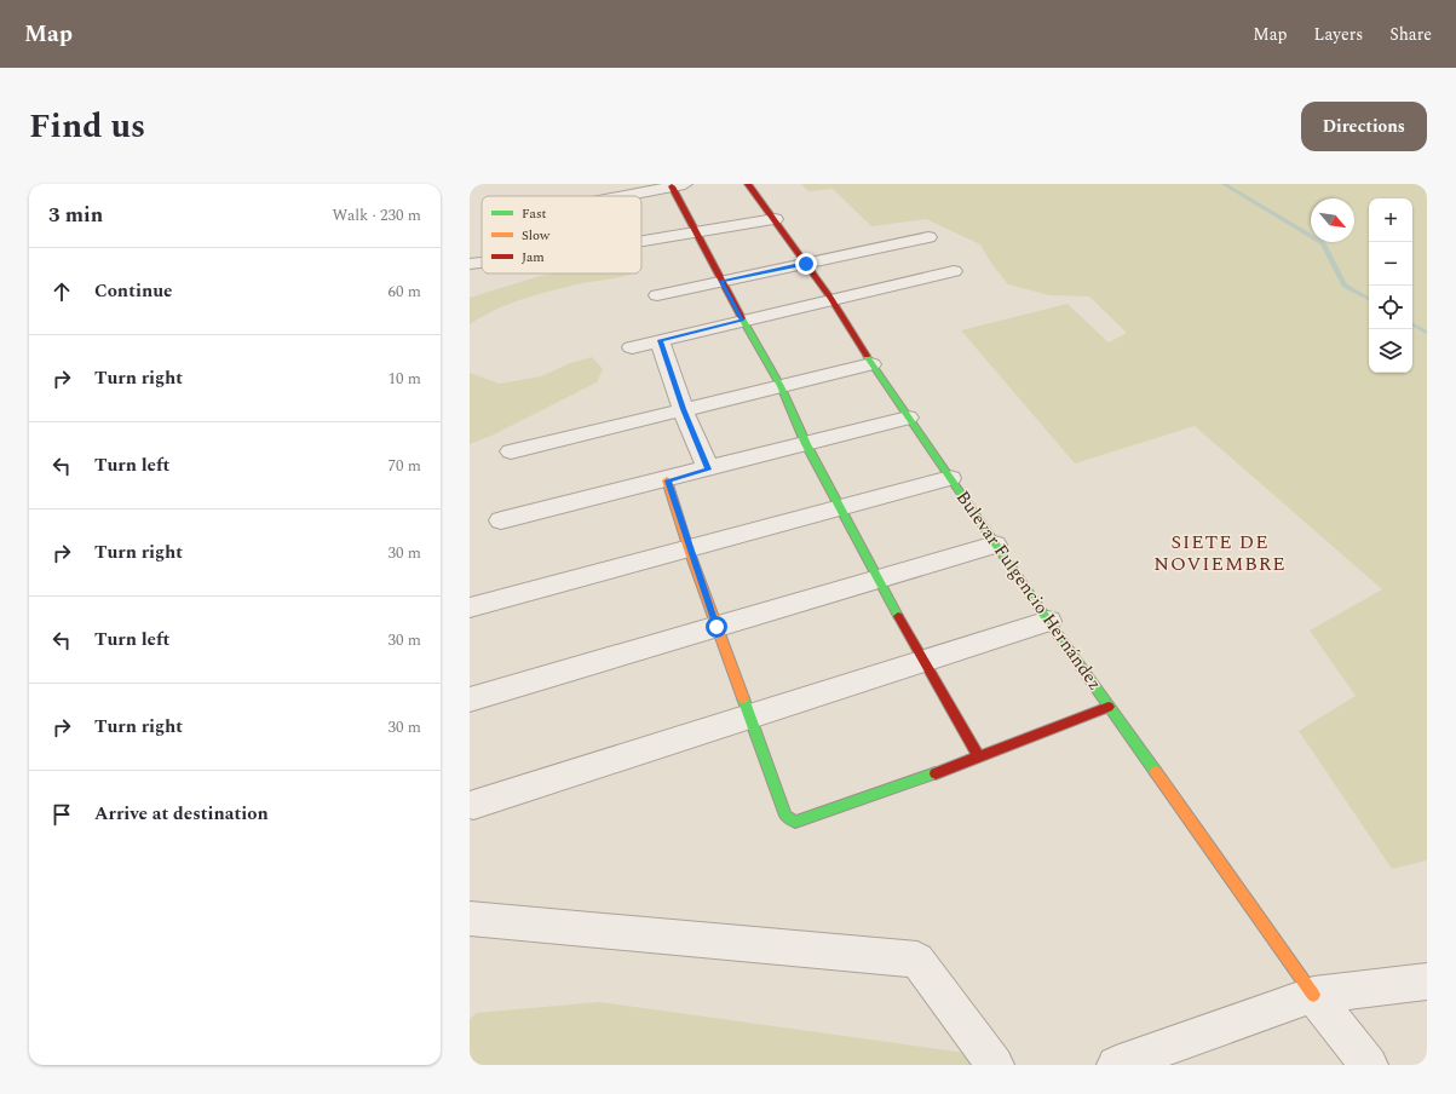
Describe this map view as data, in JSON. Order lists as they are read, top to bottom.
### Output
{
  "streets": {
    "street": ["Bulevar Fulgencio Hernández"]
  },
  "districts": ["SIETE DE NOVIEMBRE"],
  "legend": ["Fast", "Slow", "Jam"],
  "north": "bottom right",
  "page": {
    "header": "Map",
    "nav": ["Map", "Layers", "Share"],
    "title": "Find us",
    "buttons": "Directions",
    "heading": ["3 min", "Walk · 230 m"],
    "map_buttons": ["+", "−"],
    "list": [
      ["Continue", "60 m"],
      ["Turn right", "10 m"],
      ["Turn left", "70 m"],
      ["Turn right", "30 m"],
      ["Turn left", "30 m"],
      ["Turn right", "30 m"],
      "Arrive at destination"
    ]
  }
}
